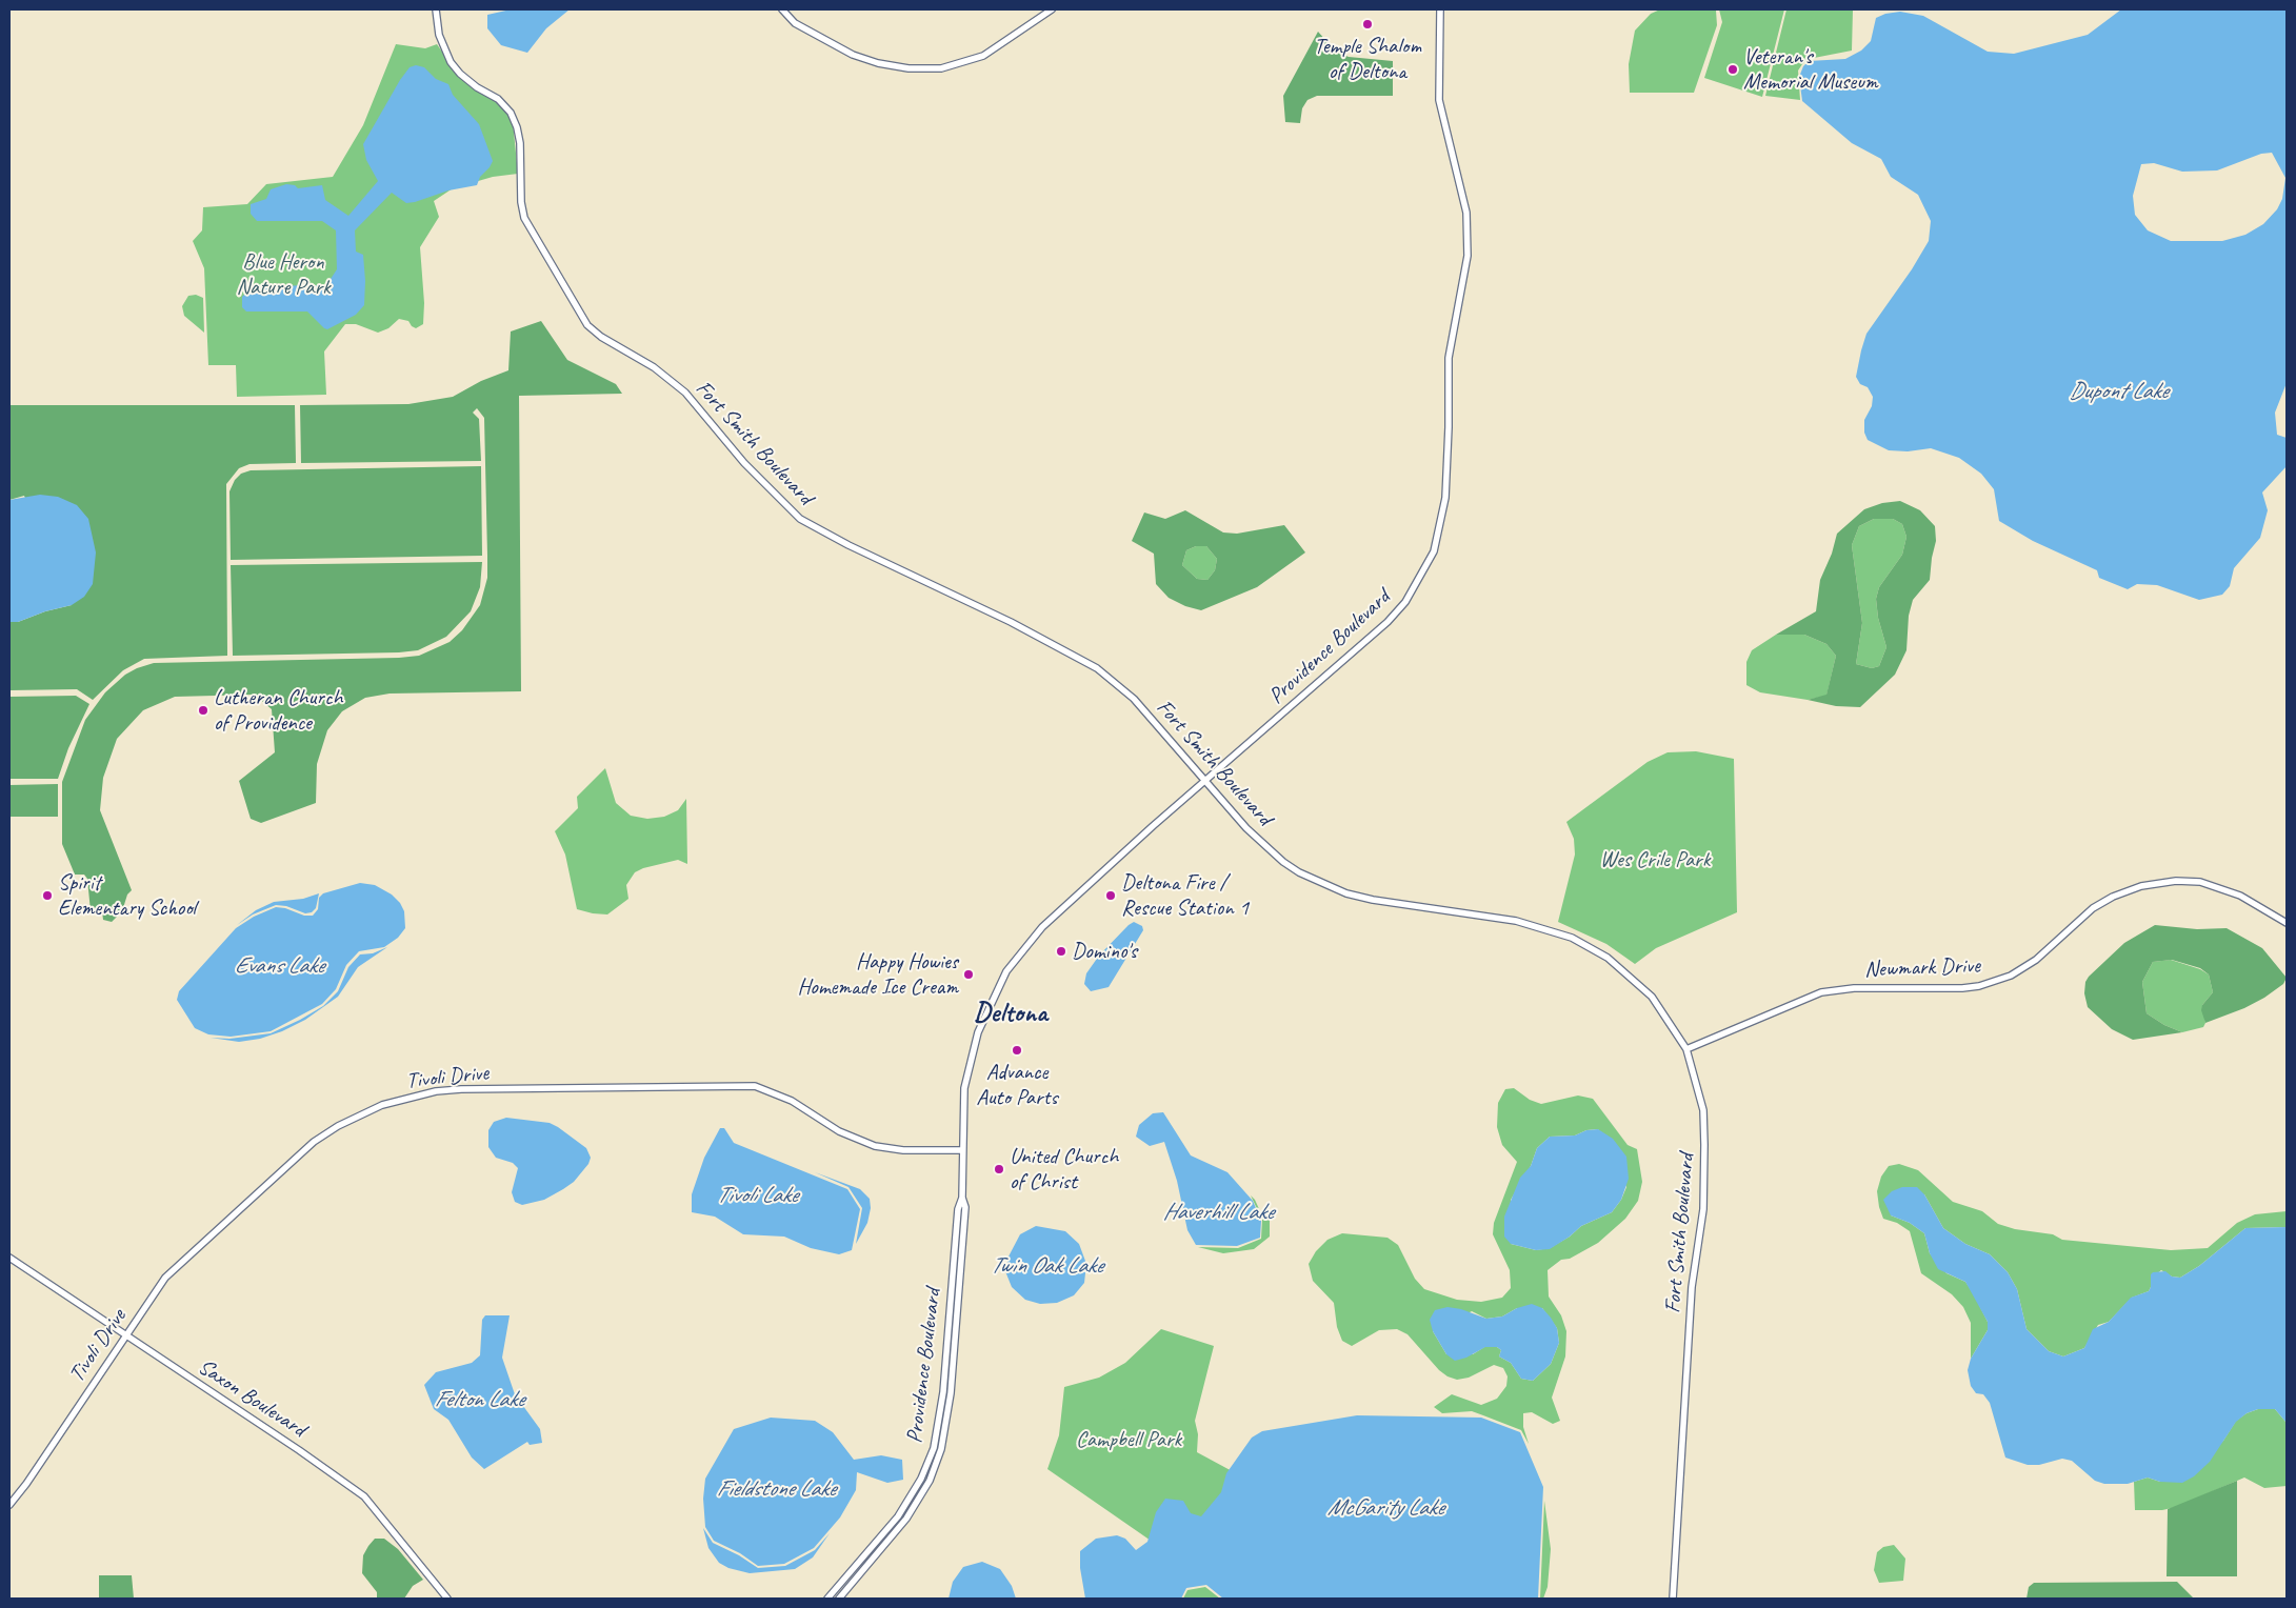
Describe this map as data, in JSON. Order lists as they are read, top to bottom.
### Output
{
  "streets": {
    "street": [
      "Fort Smith Boulevard",
      "Providence Boulevard",
      "Newmark Drive",
      "Tivoli Drive",
      "Saxon Boulevard"
    ]
  },
  "crossings": [
    ["Fort Smith Boulevard", "Providence Boulevard"],
    ["Fort Smith Boulevard", "Newmark Drive"],
    ["Providence Boulevard", "Tivoli Drive"],
    ["Tivoli Drive", "Saxon Boulevard"]
  ],
  "districts": ["Deltona"],
  "water": [
    "Dupont Lake",
    "Evans Lake",
    "Tivoli Lake",
    "Haverhill Lake",
    "Twin Oak Lake",
    "Felton Lake",
    "Fieldstone Lake",
    "McGarity Lake"
  ],
  "parks": ["Blue Heron Nature Park", "Wes Crile Park", "Campbell Park"],
  "places": [
    "Temple Shalom of Deltona",
    "Veteran's Memorial Museum",
    "Lutheran Church of Providence",
    "Spirit Elementary School",
    "Deltona Fire / Rescue Station 1",
    "Domino's",
    "Happy Howies Homemade Ice Cream",
    "Advance Auto Parts",
    "United Church of Christ"
  ]
}
